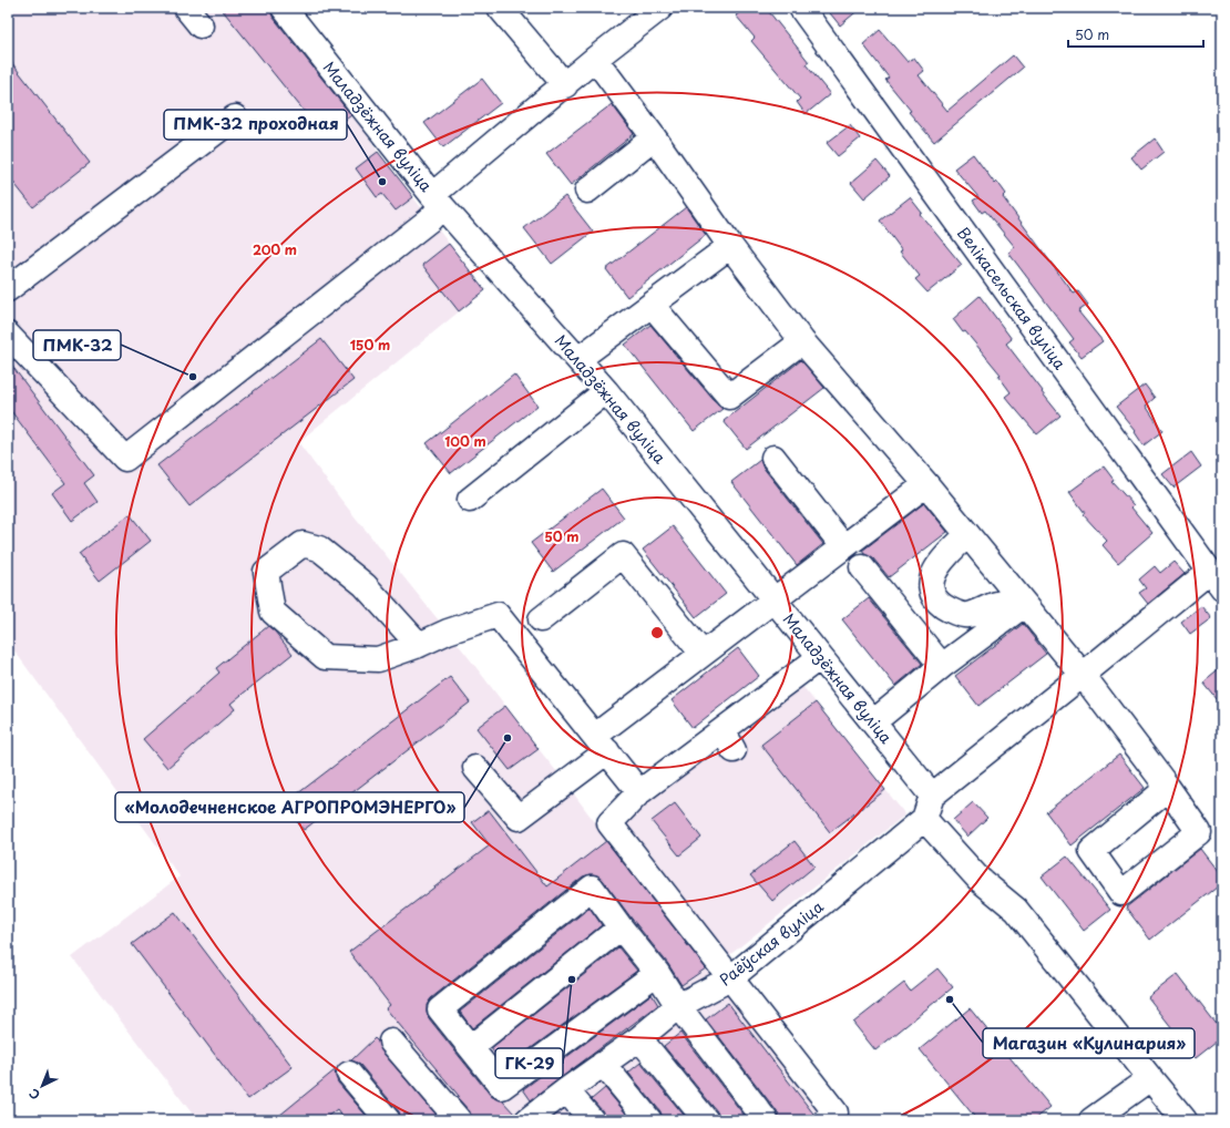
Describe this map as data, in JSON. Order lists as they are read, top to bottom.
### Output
{
  "streets": {
    "street": ["Маладзёжная вуліца", "Велікасельская вуліца", "Раёўская вуліца"]
  },
  "crossings": [
    ["Маладзёжная вуліца", "Раёўская вуліца"]
  ],
  "places": [
    "ПМК-32 проходная",
    "ПМК-32",
    "«Молодечненское АГРОПРОМЭНЕРГО»",
    "ГК-29",
    "Магазин «Кулинария»"
  ],
  "scale_bar": "50 m",
  "north": "bottom left",
  "rings": [
    "200 m",
    "150 m",
    "100 m",
    "50 m"
  ]
}
